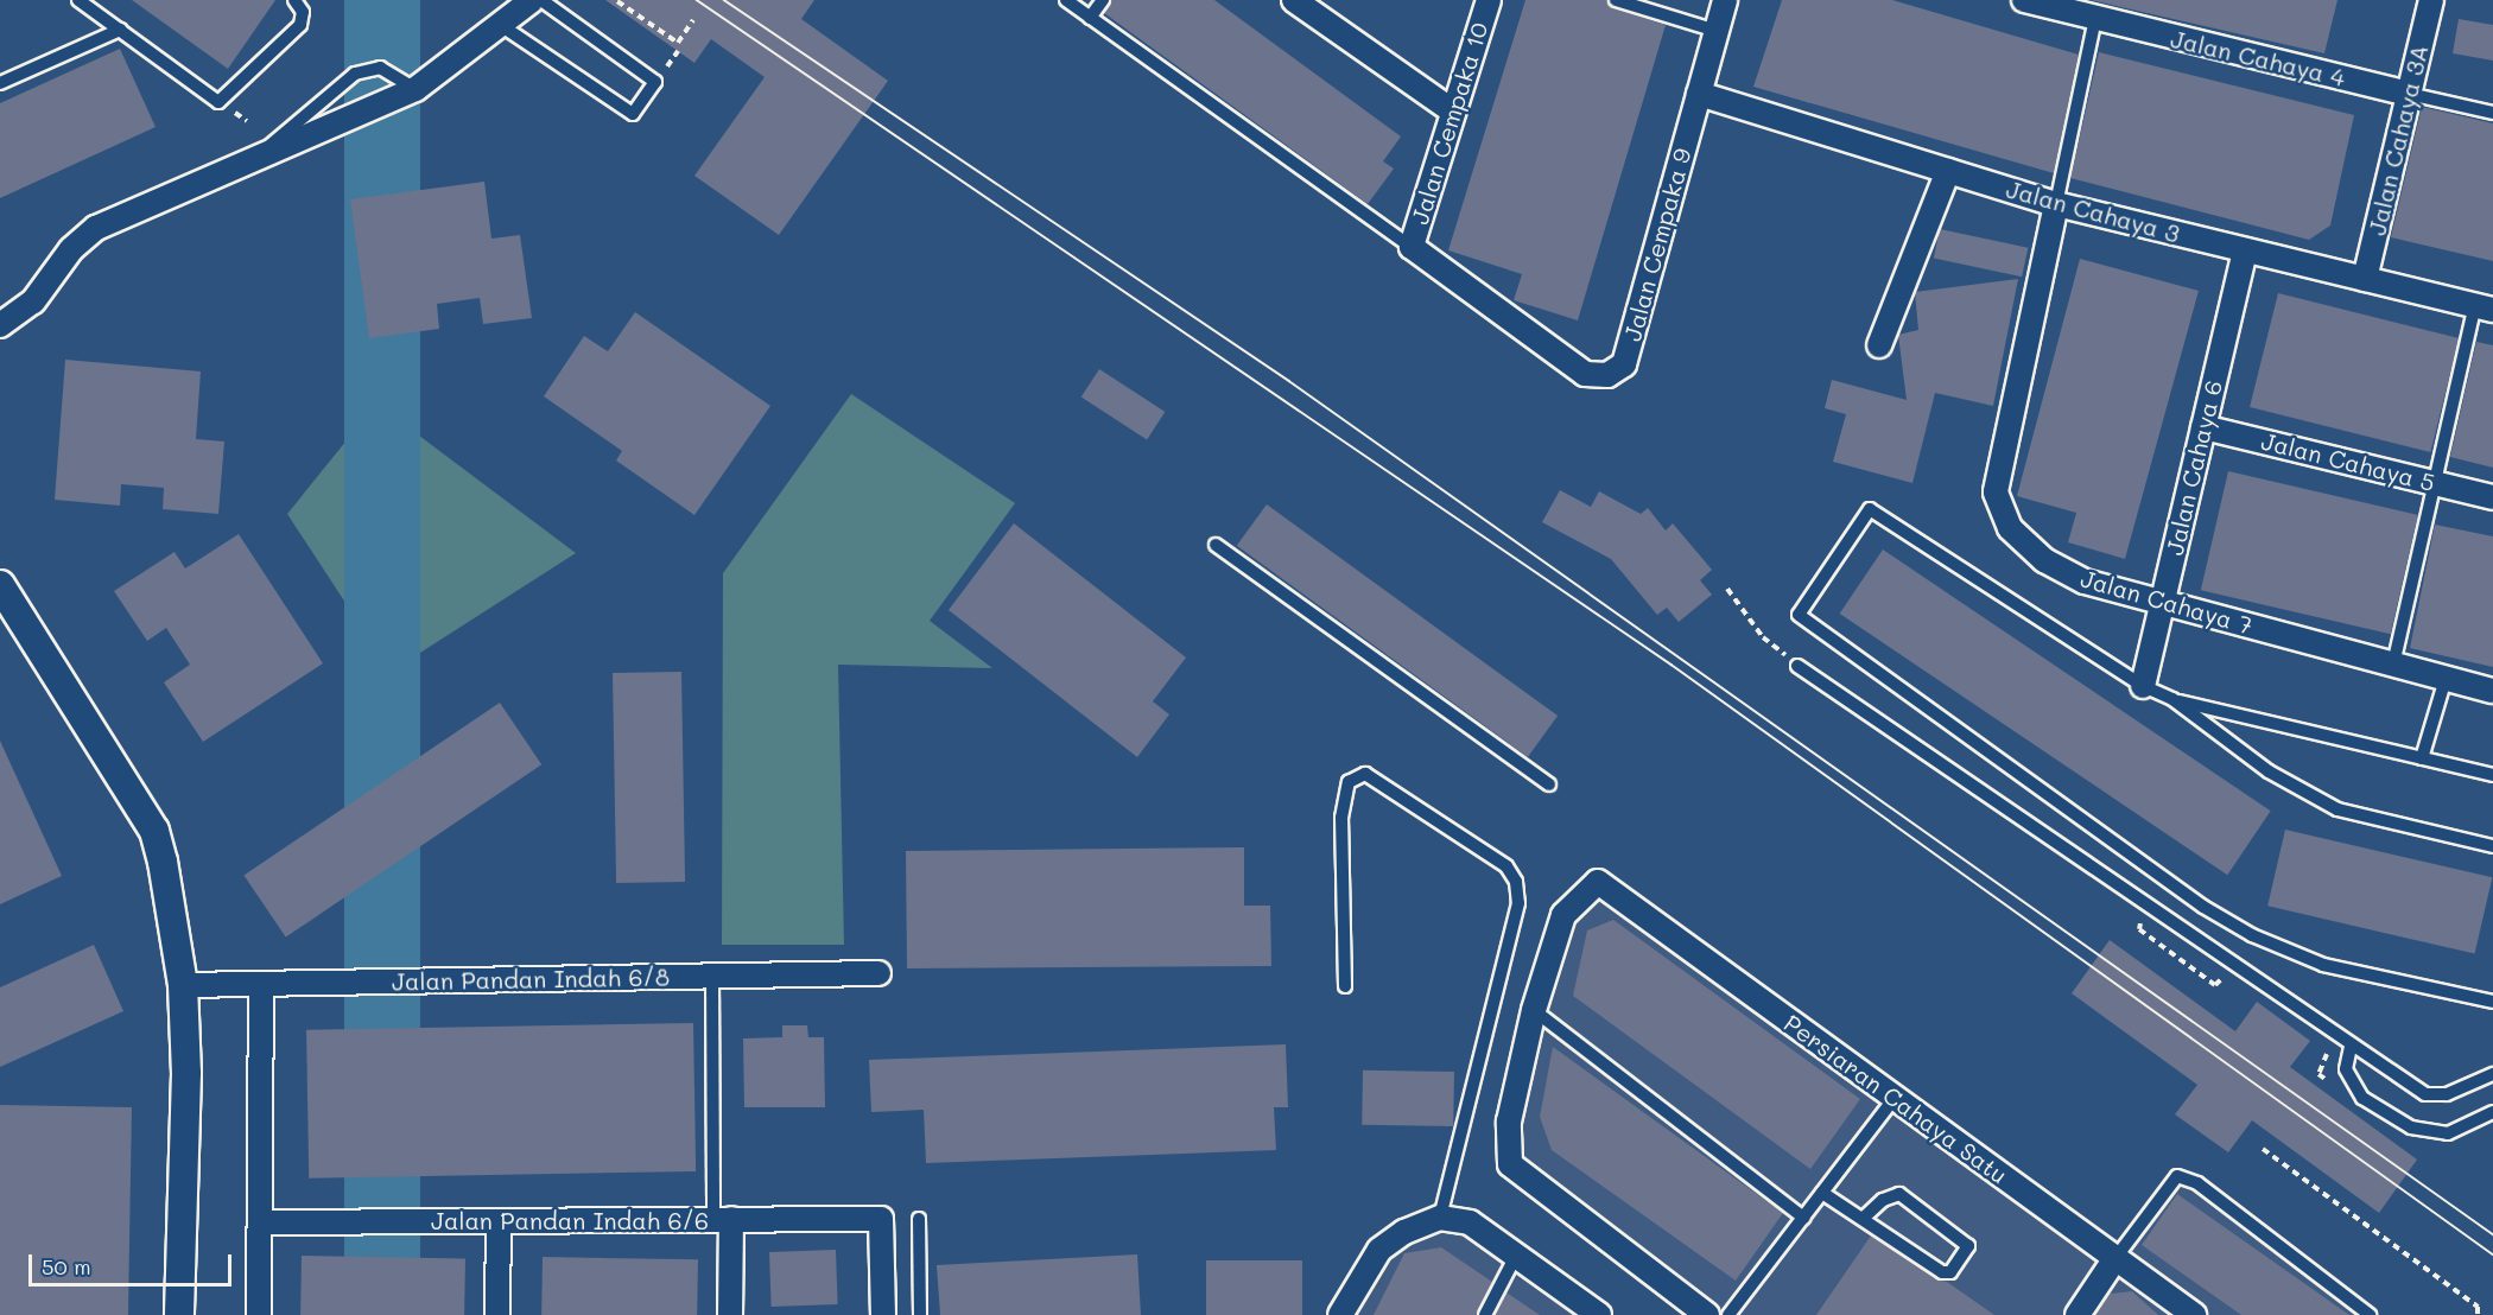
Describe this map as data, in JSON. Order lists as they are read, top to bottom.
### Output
{
  "streets": {
    "street": [
      "Jalan Cahaya 4",
      "Jalan Cempaka 10",
      "Jalan Cahaya 3A",
      "Jalan Cahaya 3",
      "Jalan Cempaka 9",
      "Jalan Cahaya 5",
      "Jalan Cahaya 6",
      "Jalan Cahaya 7",
      "Jalan Pandan Indah 6/8",
      "Persiaran Cahaya Satu",
      "Jalan Pandan Indah 6/6"
    ]
  },
  "crossings": [
    ["Jalan Cahaya 4", "Jalan Cahaya 3A"],
    ["Jalan Cempaka 10", "Jalan Cempaka 9"],
    ["Jalan Cahaya 3A", "Jalan Cahaya 3"],
    ["Jalan Cahaya 3", "Jalan Cempaka 9"],
    ["Jalan Cahaya 3", "Jalan Cahaya 6"],
    ["Jalan Cahaya 3", "Jalan Cahaya 7"],
    ["Jalan Cahaya 5", "Jalan Cahaya 6"],
    ["Jalan Cahaya 6", "Jalan Cahaya 7"]
  ],
  "scale_bar": "50 m"
}
